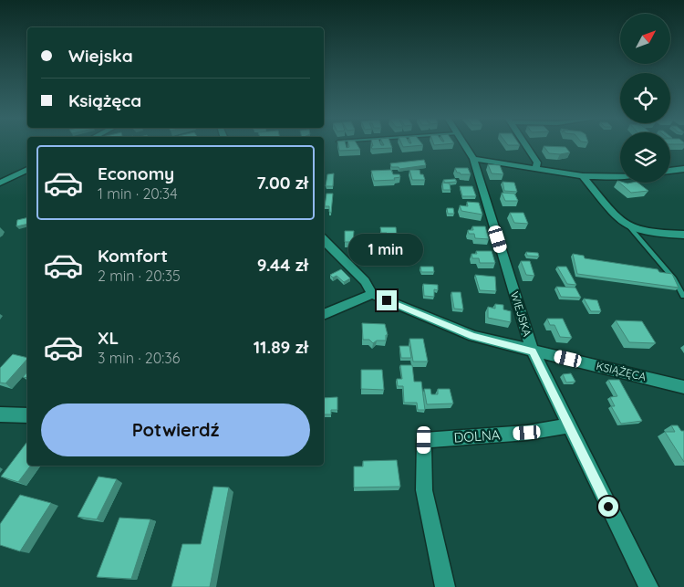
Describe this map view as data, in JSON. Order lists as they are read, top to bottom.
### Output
{
  "streets": {
    "street": ["WIEJSKA", "KSIĄŻĘCA", "DOLNA"]
  },
  "crossings": [
    ["WIEJSKA", "KSIĄŻĘCA"],
    ["WIEJSKA", "DOLNA"]
  ],
  "north": "top right",
  "page": {
    "banner": ["Wiejska", "Książęca"],
    "list": [
      {
        "name": "Economy",
        "note": "1 min · 20:34",
        "value": "7.00 zł"
      },
      {
        "name": "Komfort",
        "note": "2 min · 20:35",
        "value": "9.44 zł"
      },
      {
        "name": "XL",
        "note": "3 min · 20:36",
        "value": "11.89 zł"
      }
    ],
    "bubble": "1 min",
    "buttons": "Potwierdź"
  }
}
